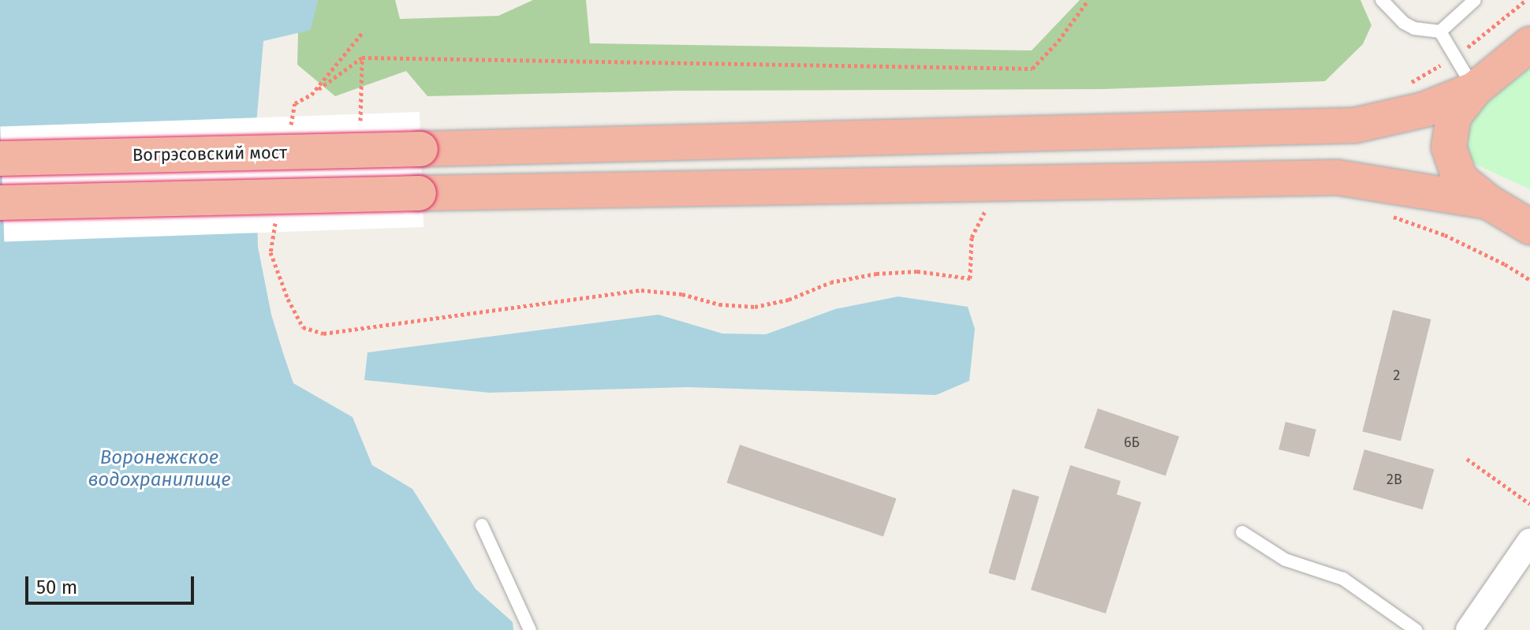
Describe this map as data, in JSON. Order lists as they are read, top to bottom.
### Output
{
  "streets": {
    "highway": ["Вогрэсовский мост"]
  },
  "water": ["Воронежское водохранилище"],
  "house_numbers": ["2", "6Б", "2В"],
  "scale_bar": "50 m"
}
